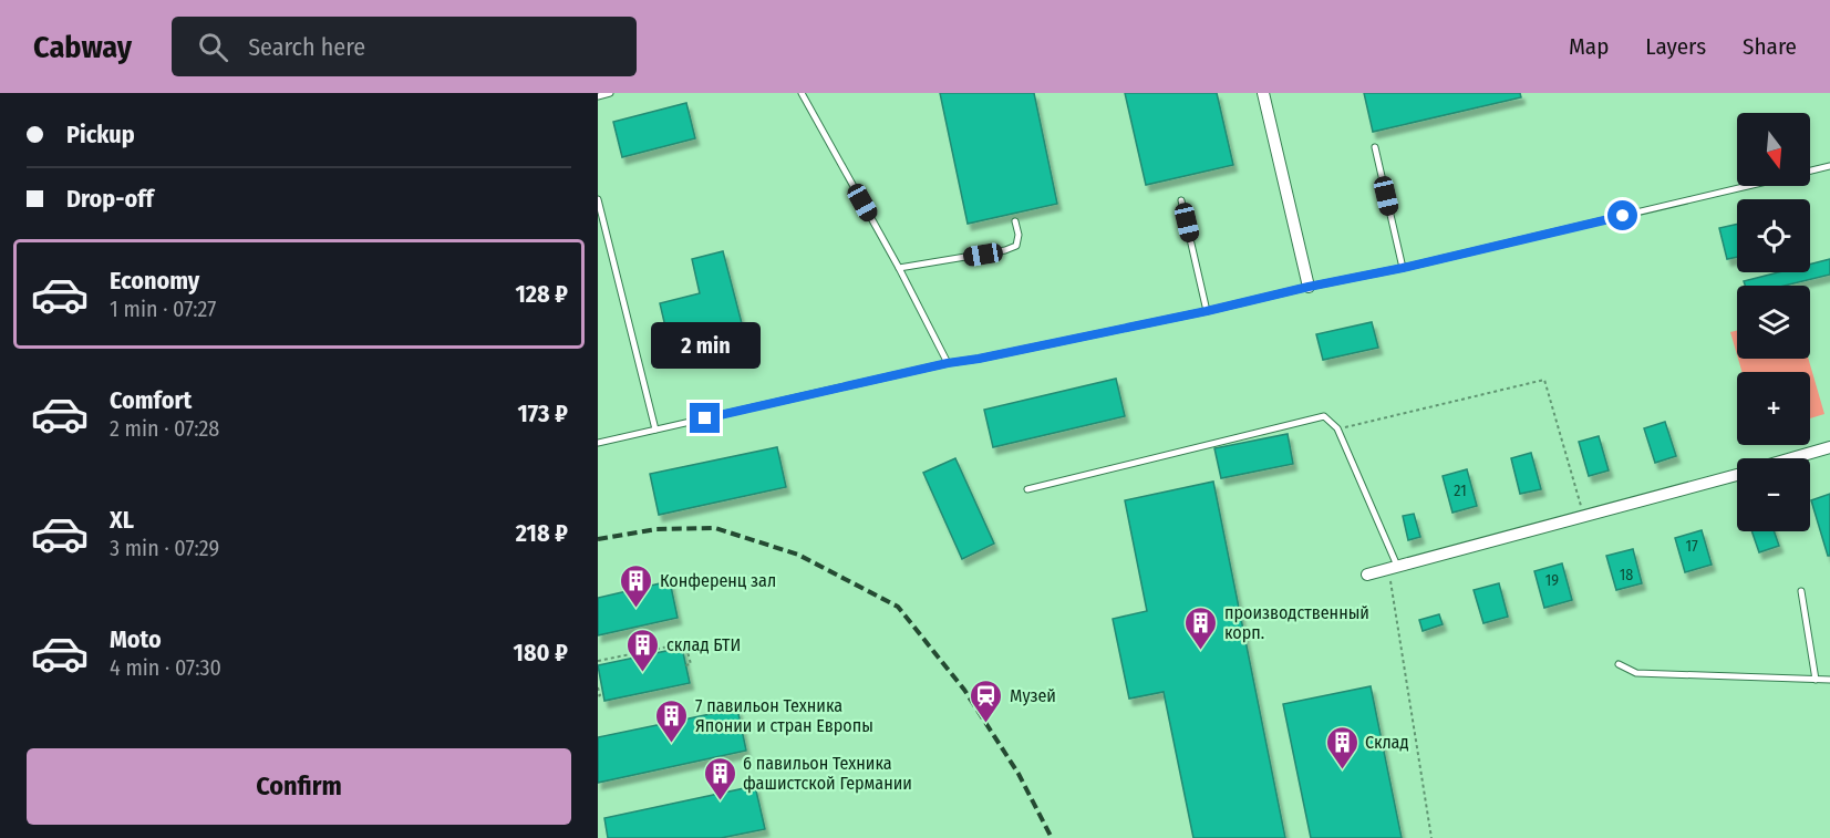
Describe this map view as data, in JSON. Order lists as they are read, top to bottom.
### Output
{
  "places": {
    "building": [
      "Конференц зал",
      "производственный корп.",
      "склад БТИ",
      "7 павильон Техника Японии и стран Европы",
      "Склад",
      "6 павильон Техника фашистской Германии"
    ],
    "station": ["Музей"]
  },
  "house_numbers": [
    "21",
    "17",
    "18",
    "19"
  ],
  "north": "bottom",
  "page": {
    "header": "Cabway",
    "search": "Search here",
    "nav": ["Map", "Layers", "Share"],
    "banner": ["Pickup", "Drop-off"],
    "map_buttons": ["+", "−"],
    "list": [
      {
        "name": "Economy",
        "note": "1 min · 07:27",
        "value": "128 ₽"
      },
      {
        "name": "Comfort",
        "note": "2 min · 07:28",
        "value": "173 ₽"
      },
      {
        "name": "XL",
        "note": "3 min · 07:29",
        "value": "218 ₽"
      },
      {
        "name": "Moto",
        "note": "4 min · 07:30",
        "value": "180 ₽"
      }
    ],
    "bubble": "2 min",
    "buttons": "Confirm"
  }
}
